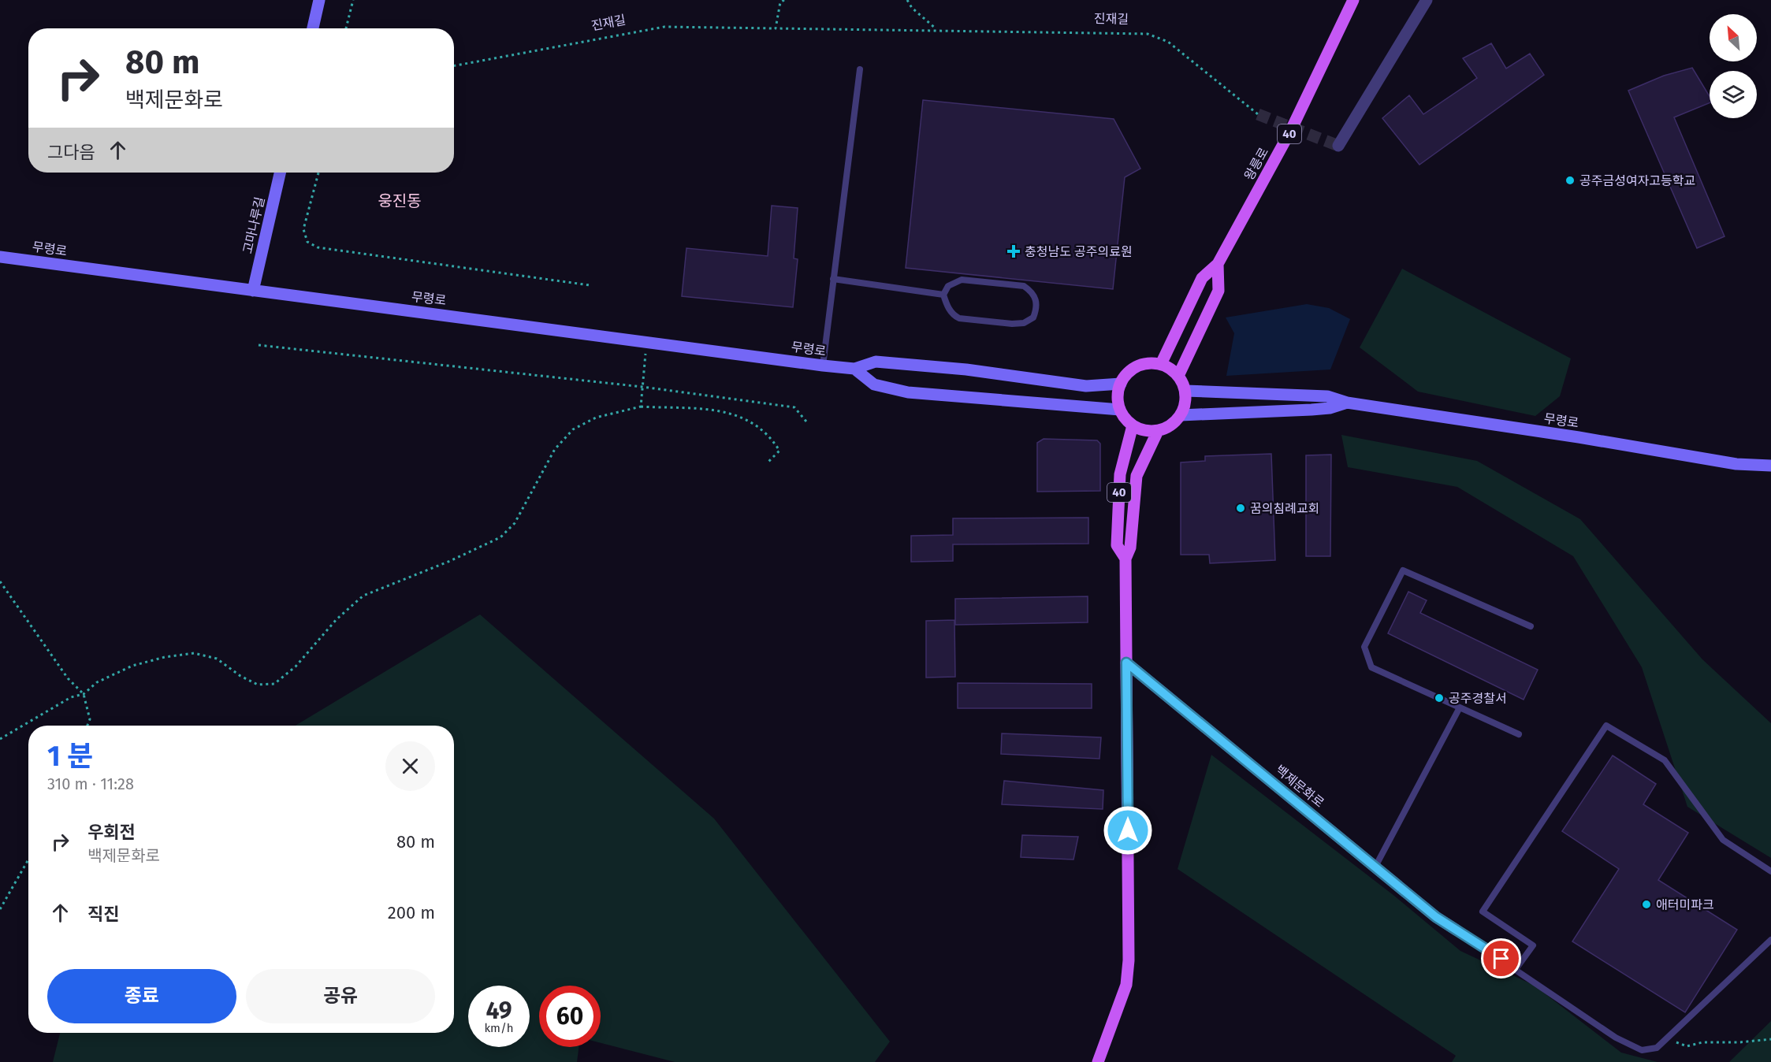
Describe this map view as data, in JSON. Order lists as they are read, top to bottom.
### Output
{
  "streets": {
    "main road": [
      "40",
      "왕릉로",
      "고마나루길",
      "무령로"
    ],
    "street": ["백제문화로"],
    "path": ["진재길"]
  },
  "crossings": [
    ["40", "왕릉로"],
    ["40", "무령로"],
    ["40", "백제문화로"],
    ["왕릉로", "무령로"],
    ["고마나루길", "무령로"]
  ],
  "districts": ["웅진동"],
  "places": {
    "other": [
      "공주금성여자고등학교",
      "꿈의침례교회",
      "공주경찰서",
      "애터미파크"
    ],
    "health": ["충청남도 공주의료원"]
  },
  "north": "top left",
  "page": {
    "turn": ["80 m", "백제문화로"],
    "then": "그다음",
    "heading": ["1 분", "310 m · 11:28"],
    "list": [
      {
        "name": "우회전",
        "note": "백제문화로",
        "value": "80 m"
      },
      {
        "name": "직진",
        "value": "200 m"
      }
    ],
    "buttons": ["종료", "공유"],
    "speed": "49 km/h",
    "limit": "60"
  }
}
